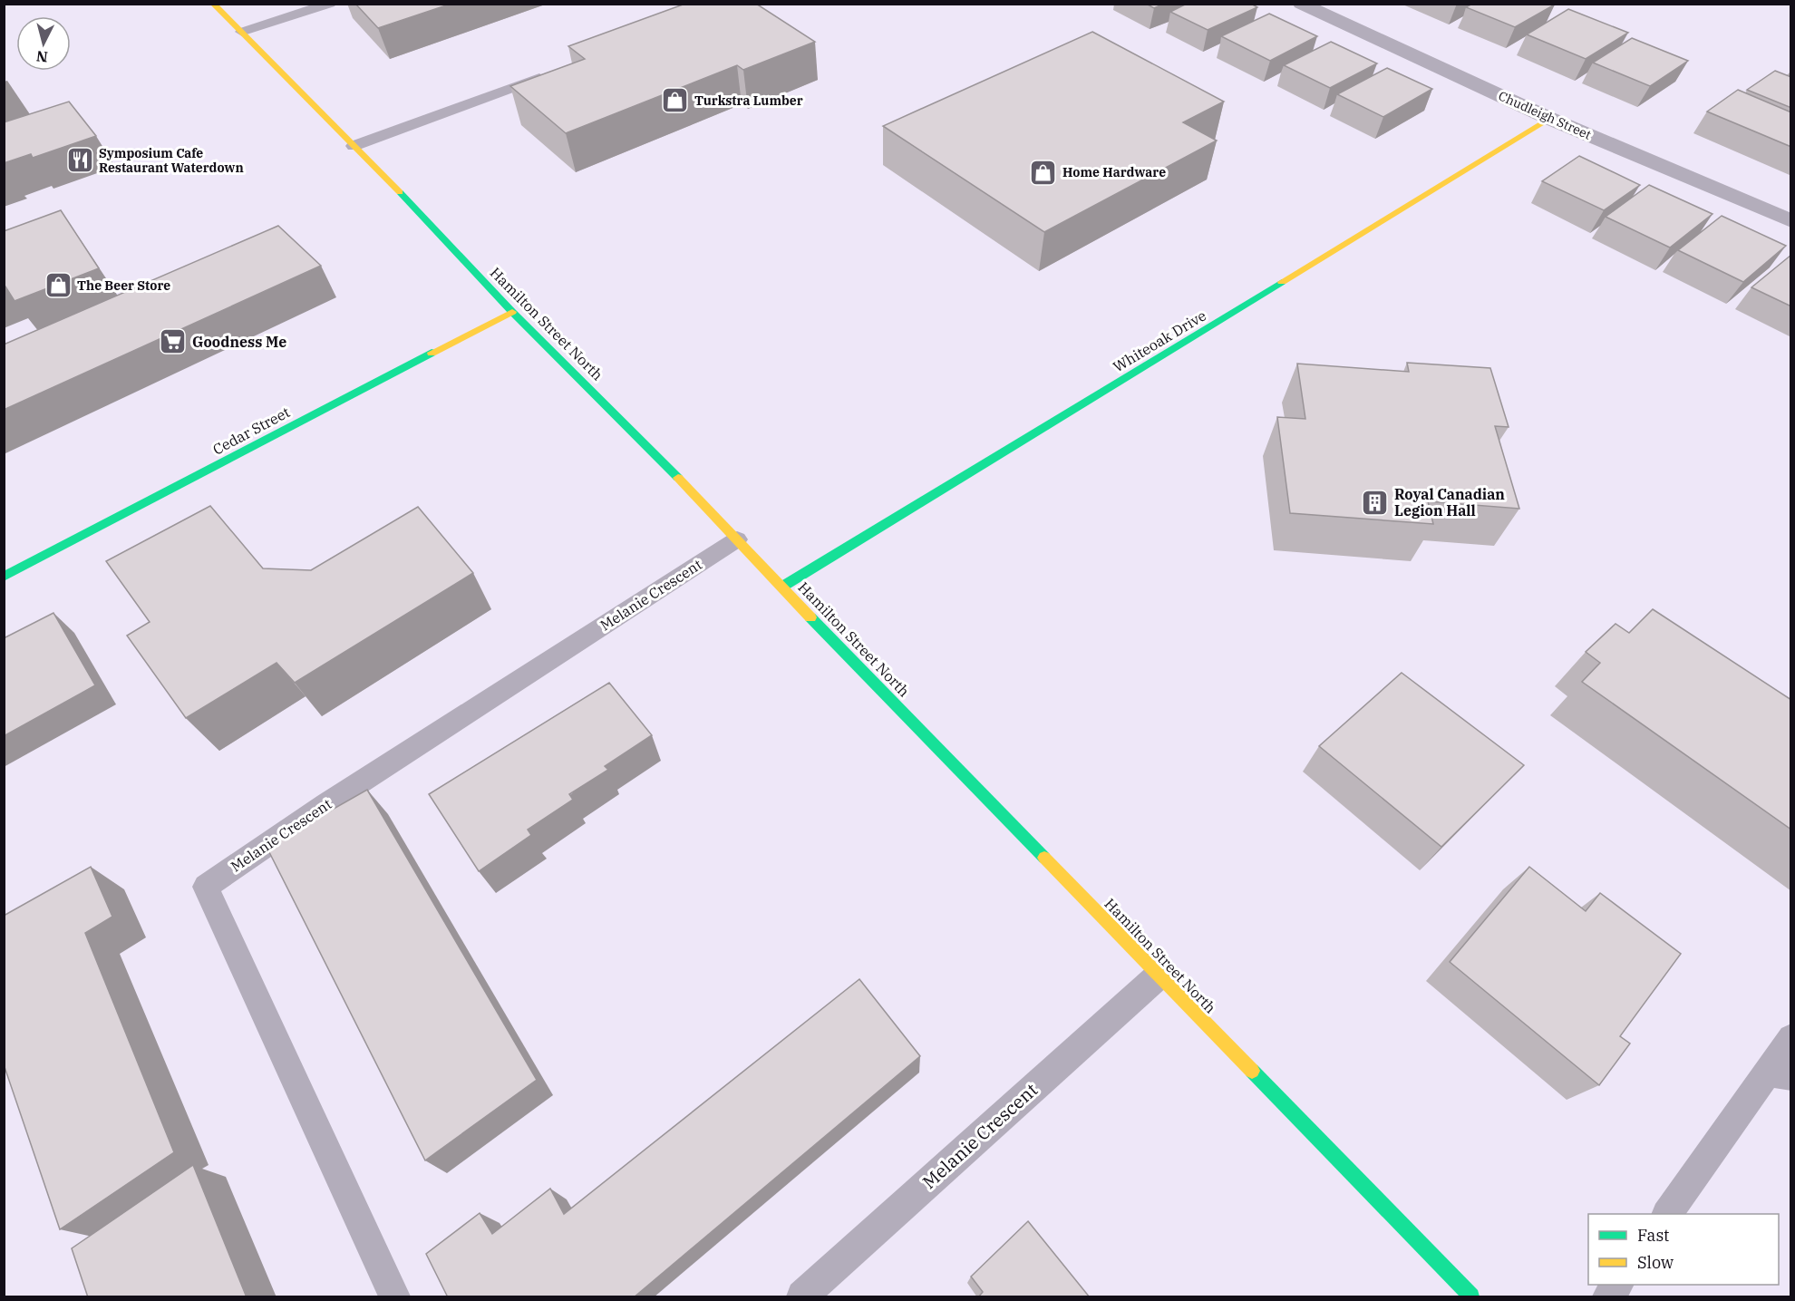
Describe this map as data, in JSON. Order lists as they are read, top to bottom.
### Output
{
  "streets": {
    "main road": ["Hamilton Street North", "Whiteoak Drive", "Cedar Street"],
    "street": ["Chudleigh Street"],
    "lane": ["Melanie Crescent"]
  },
  "crossings": [
    ["Chudleigh Street", "Whiteoak Drive"],
    ["Hamilton Street North", "Whiteoak Drive"],
    ["Hamilton Street North", "Cedar Street"],
    ["Hamilton Street North", "Melanie Crescent"]
  ],
  "places": {
    "shop": ["Turkstra Lumber", "Home Hardware", "The Beer Store"],
    "restaurant": ["Symposium Cafe Restaurant Waterdown"],
    "supermarket": ["Goodness Me"],
    "building": ["Royal Canadian Legion Hall"]
  },
  "legend": ["Fast", "Slow"],
  "north": "bottom"
}
